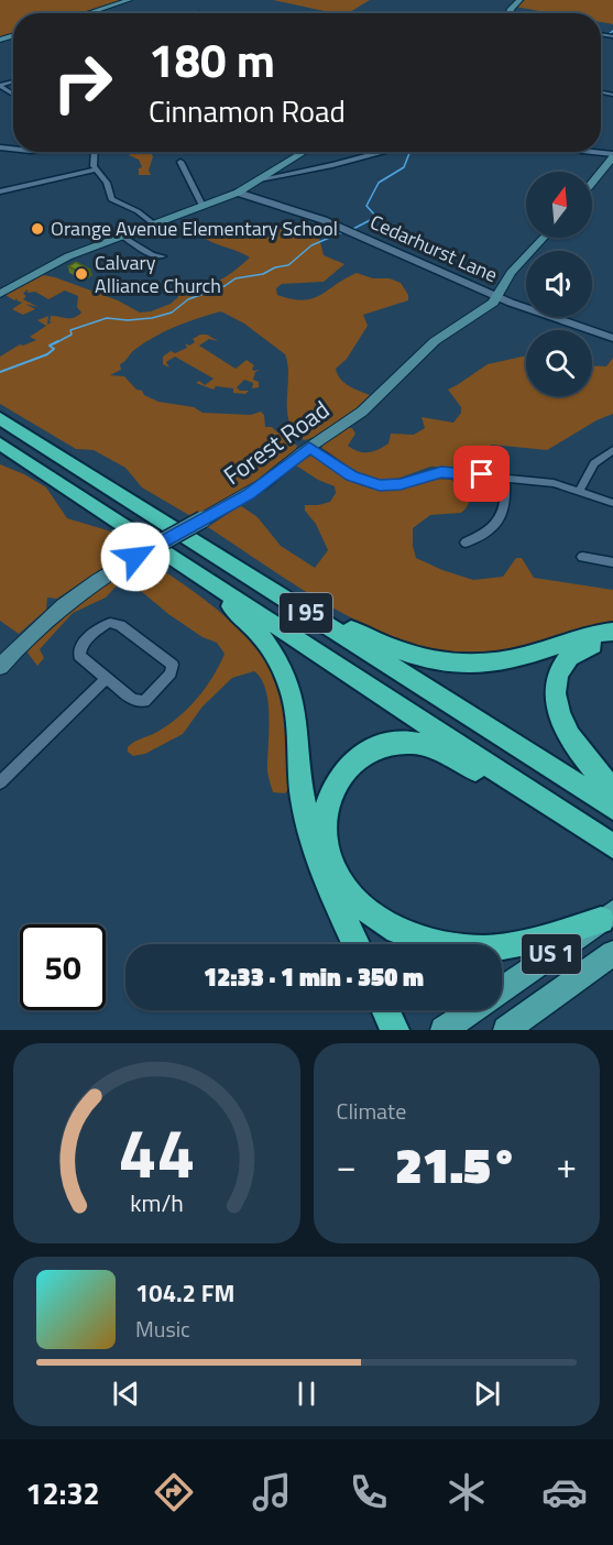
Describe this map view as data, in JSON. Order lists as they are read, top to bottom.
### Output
{
  "streets": {
    "highway": ["I 95"],
    "main road": ["Forest Road", "US 1"],
    "street": ["Cedarhurst Lane"]
  },
  "crossings": [
    ["Cedarhurst Lane", "Forest Road"]
  ],
  "places": ["Orange Avenue Elementary School", "Calvary Alliance Church"],
  "north": "top",
  "page": {
    "turn": ["180 m", "Cinnamon Road"],
    "limit": "50",
    "trip": "12:33 · 1 min · 350 m",
    "tile": "Climate",
    "heat": ["−", "21.5°", "+"],
    "song": ["104.2 FM", "Music"],
    "tabs": "12:32",
    "gauge": ["44", "km/h"]
  }
}
